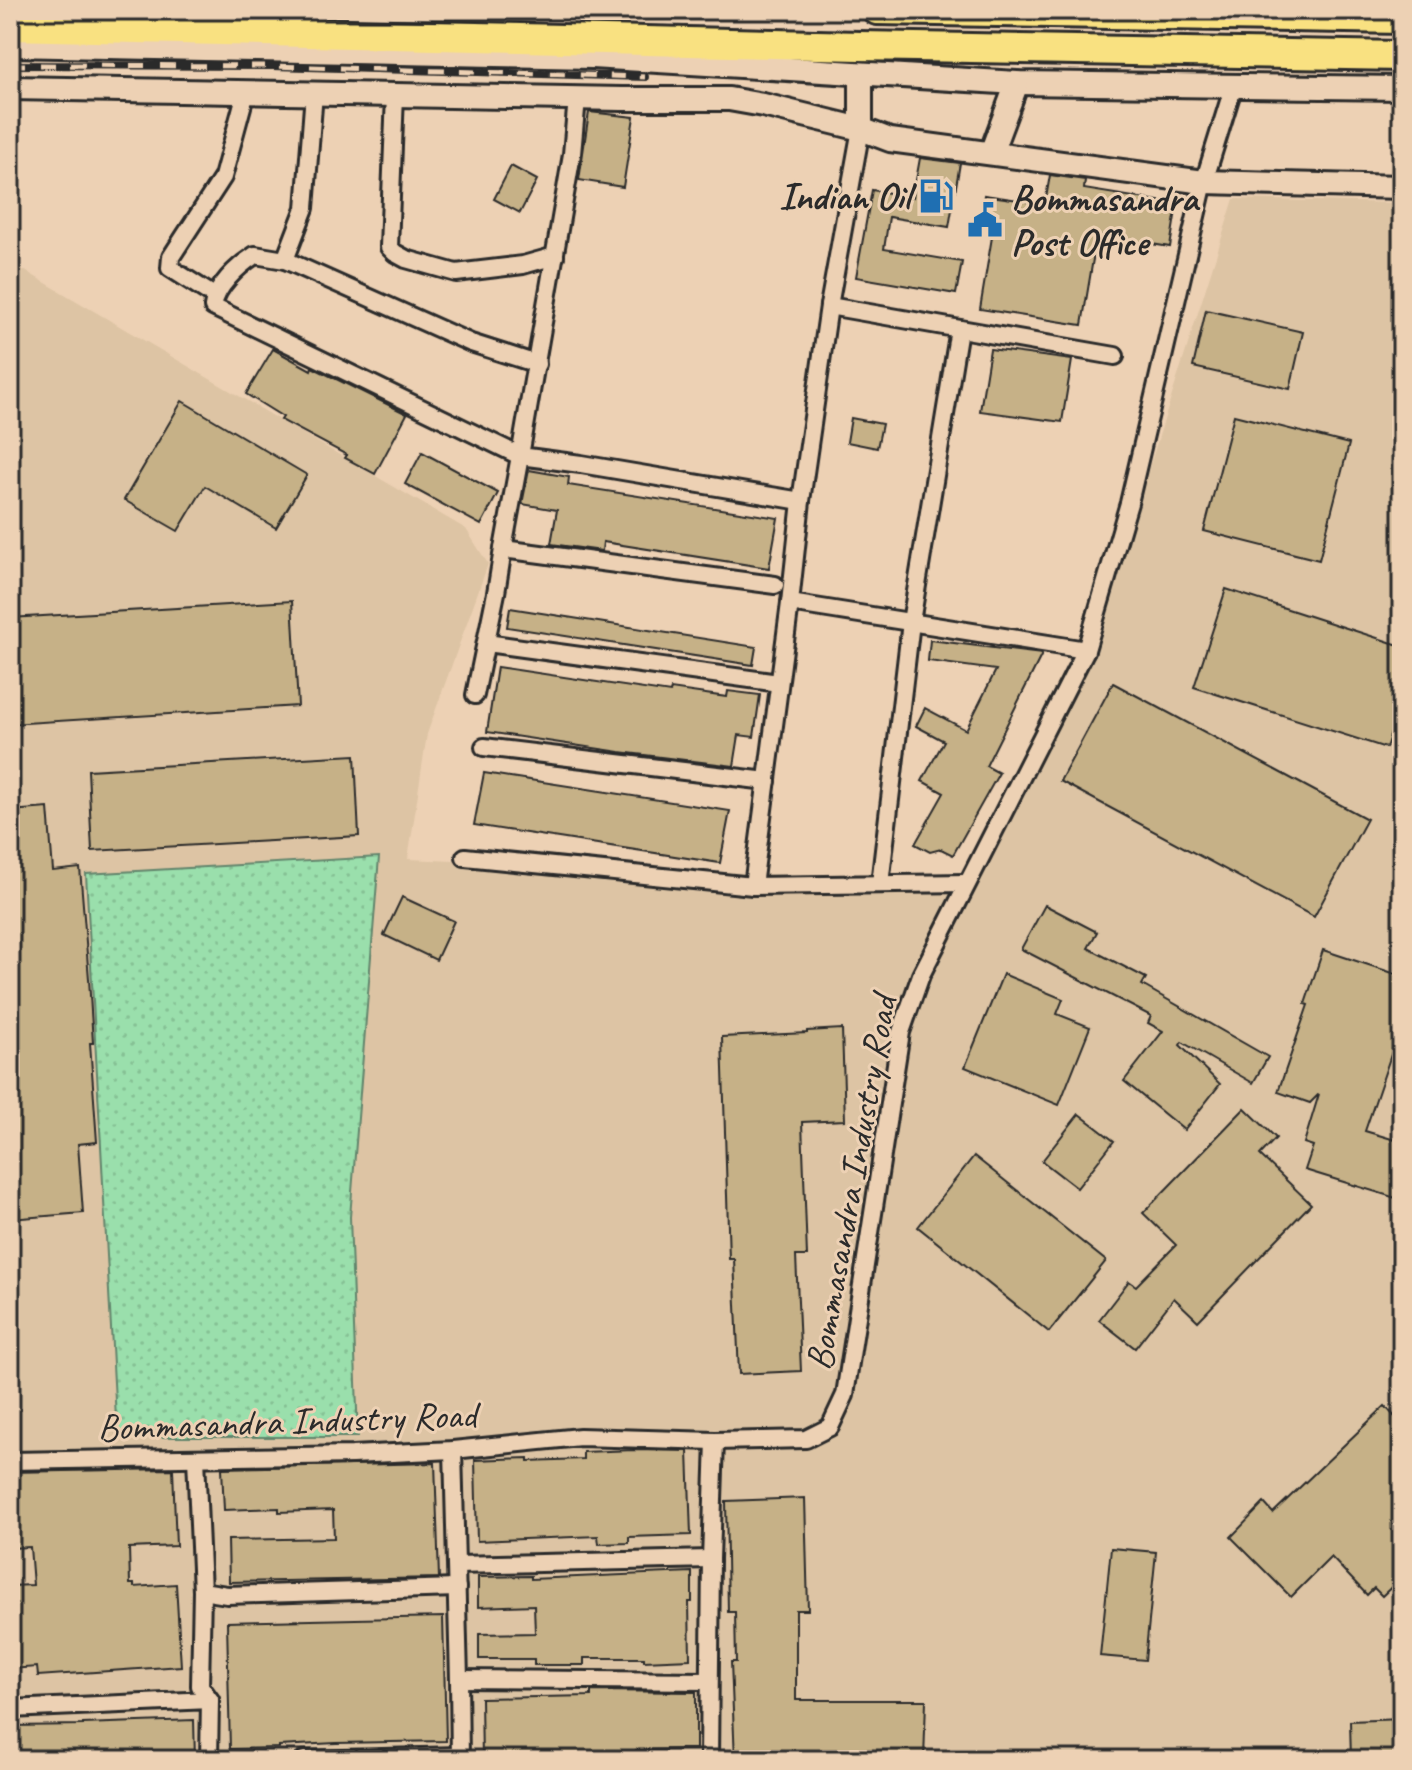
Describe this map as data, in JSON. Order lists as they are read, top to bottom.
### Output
{
  "streets": {
    "street": ["Bommasandra Industry Road"]
  },
  "places": {
    "fuel station": ["Indian Oil"],
    "public building": ["Bommasandra Post Office"]
  }
}
